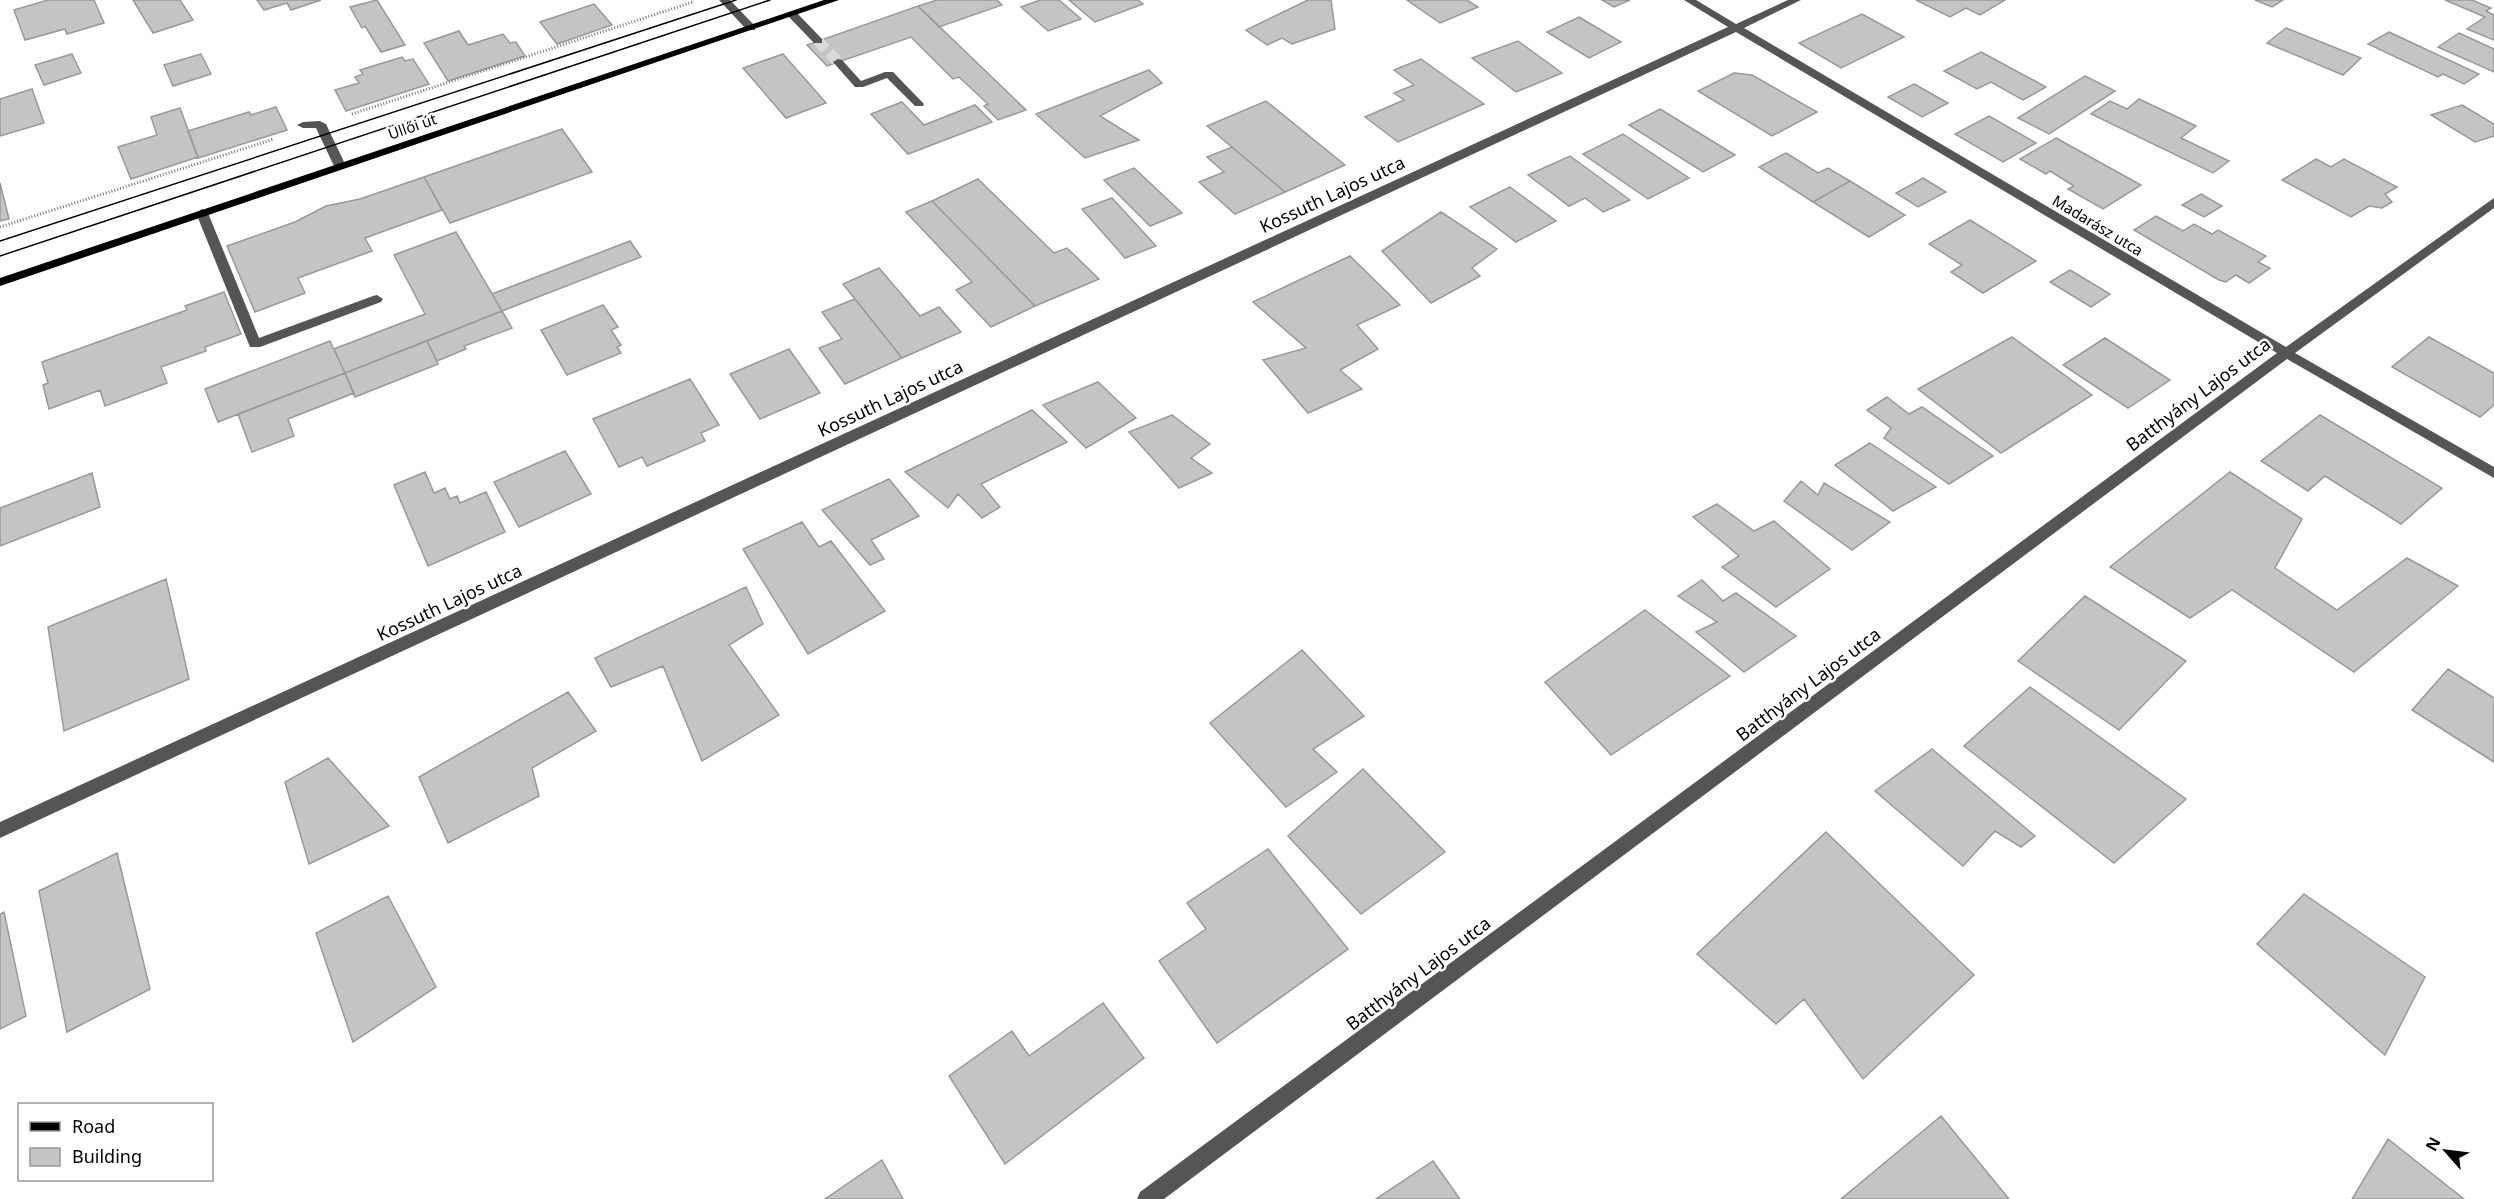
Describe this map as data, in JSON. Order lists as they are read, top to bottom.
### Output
{
  "streets": {
    "main road": ["Üllői út"],
    "street": ["Kossuth Lajos utca", "Madarász utca", "Batthyány Lajos utca"]
  },
  "crossings": [
    ["Kossuth Lajos utca", "Madarász utca"],
    ["Madarász utca", "Batthyány Lajos utca"]
  ],
  "legend": ["Road", "Building"],
  "north": "top left"
}
